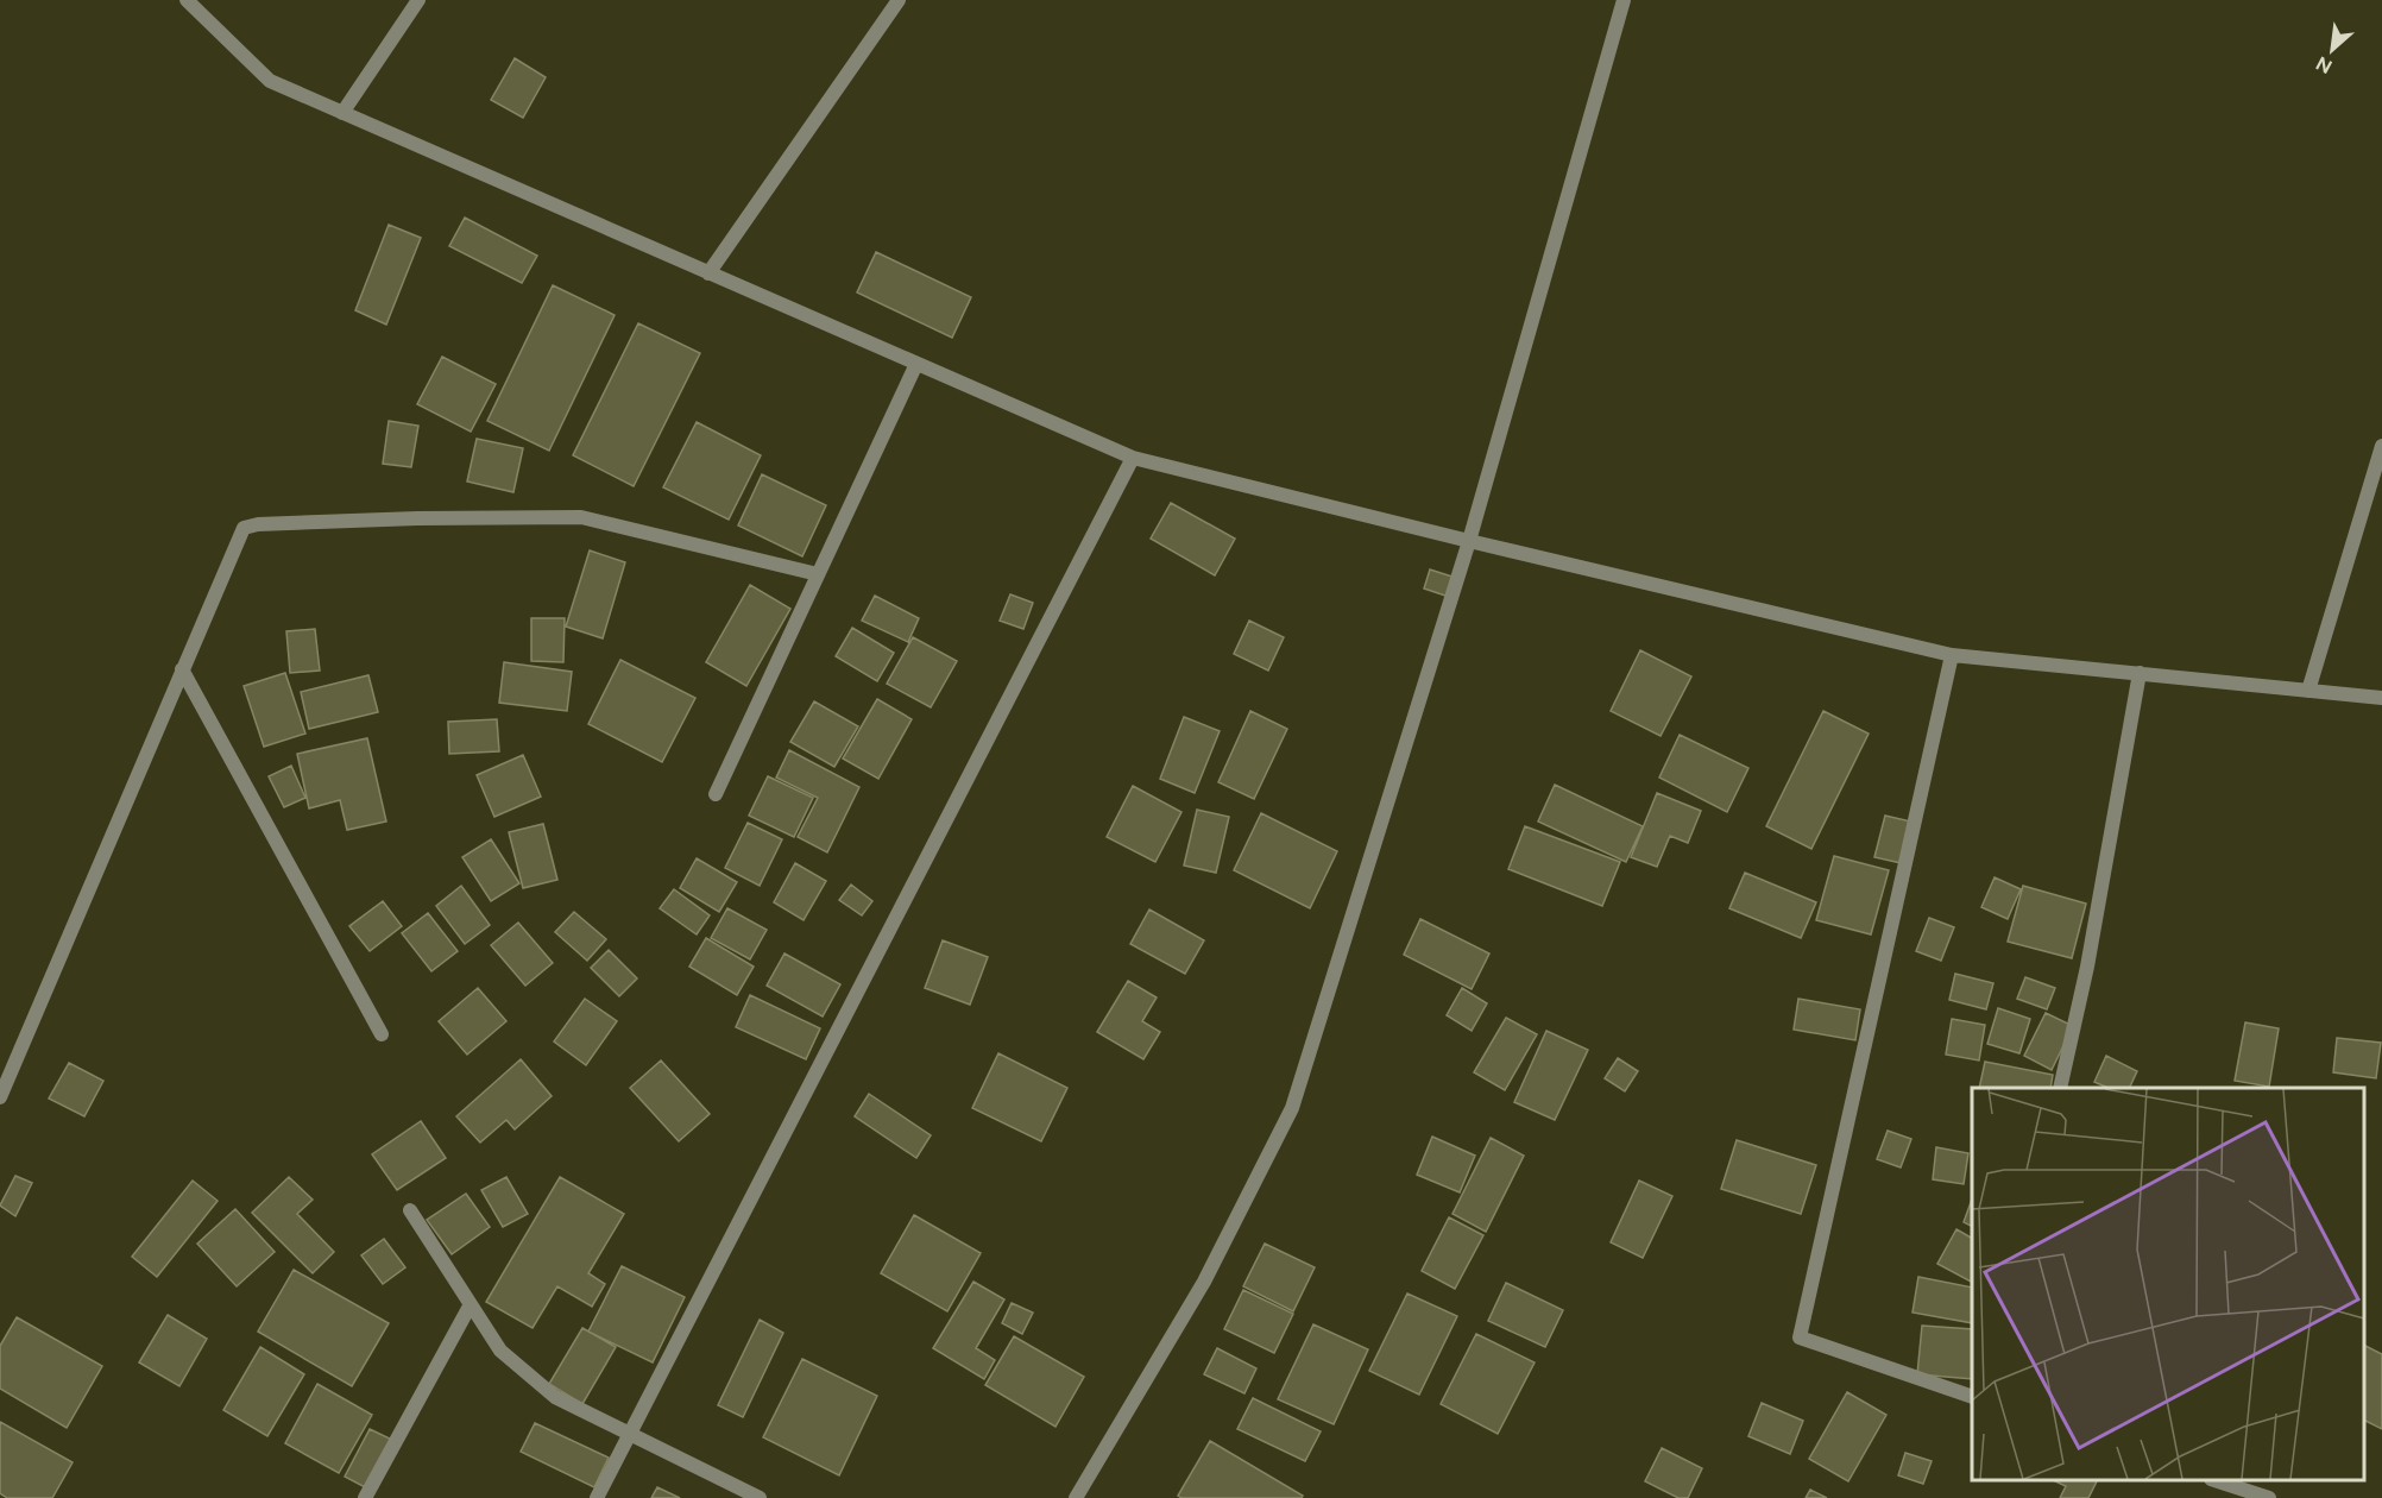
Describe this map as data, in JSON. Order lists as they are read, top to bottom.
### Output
{
  "north": "bottom left"
}
